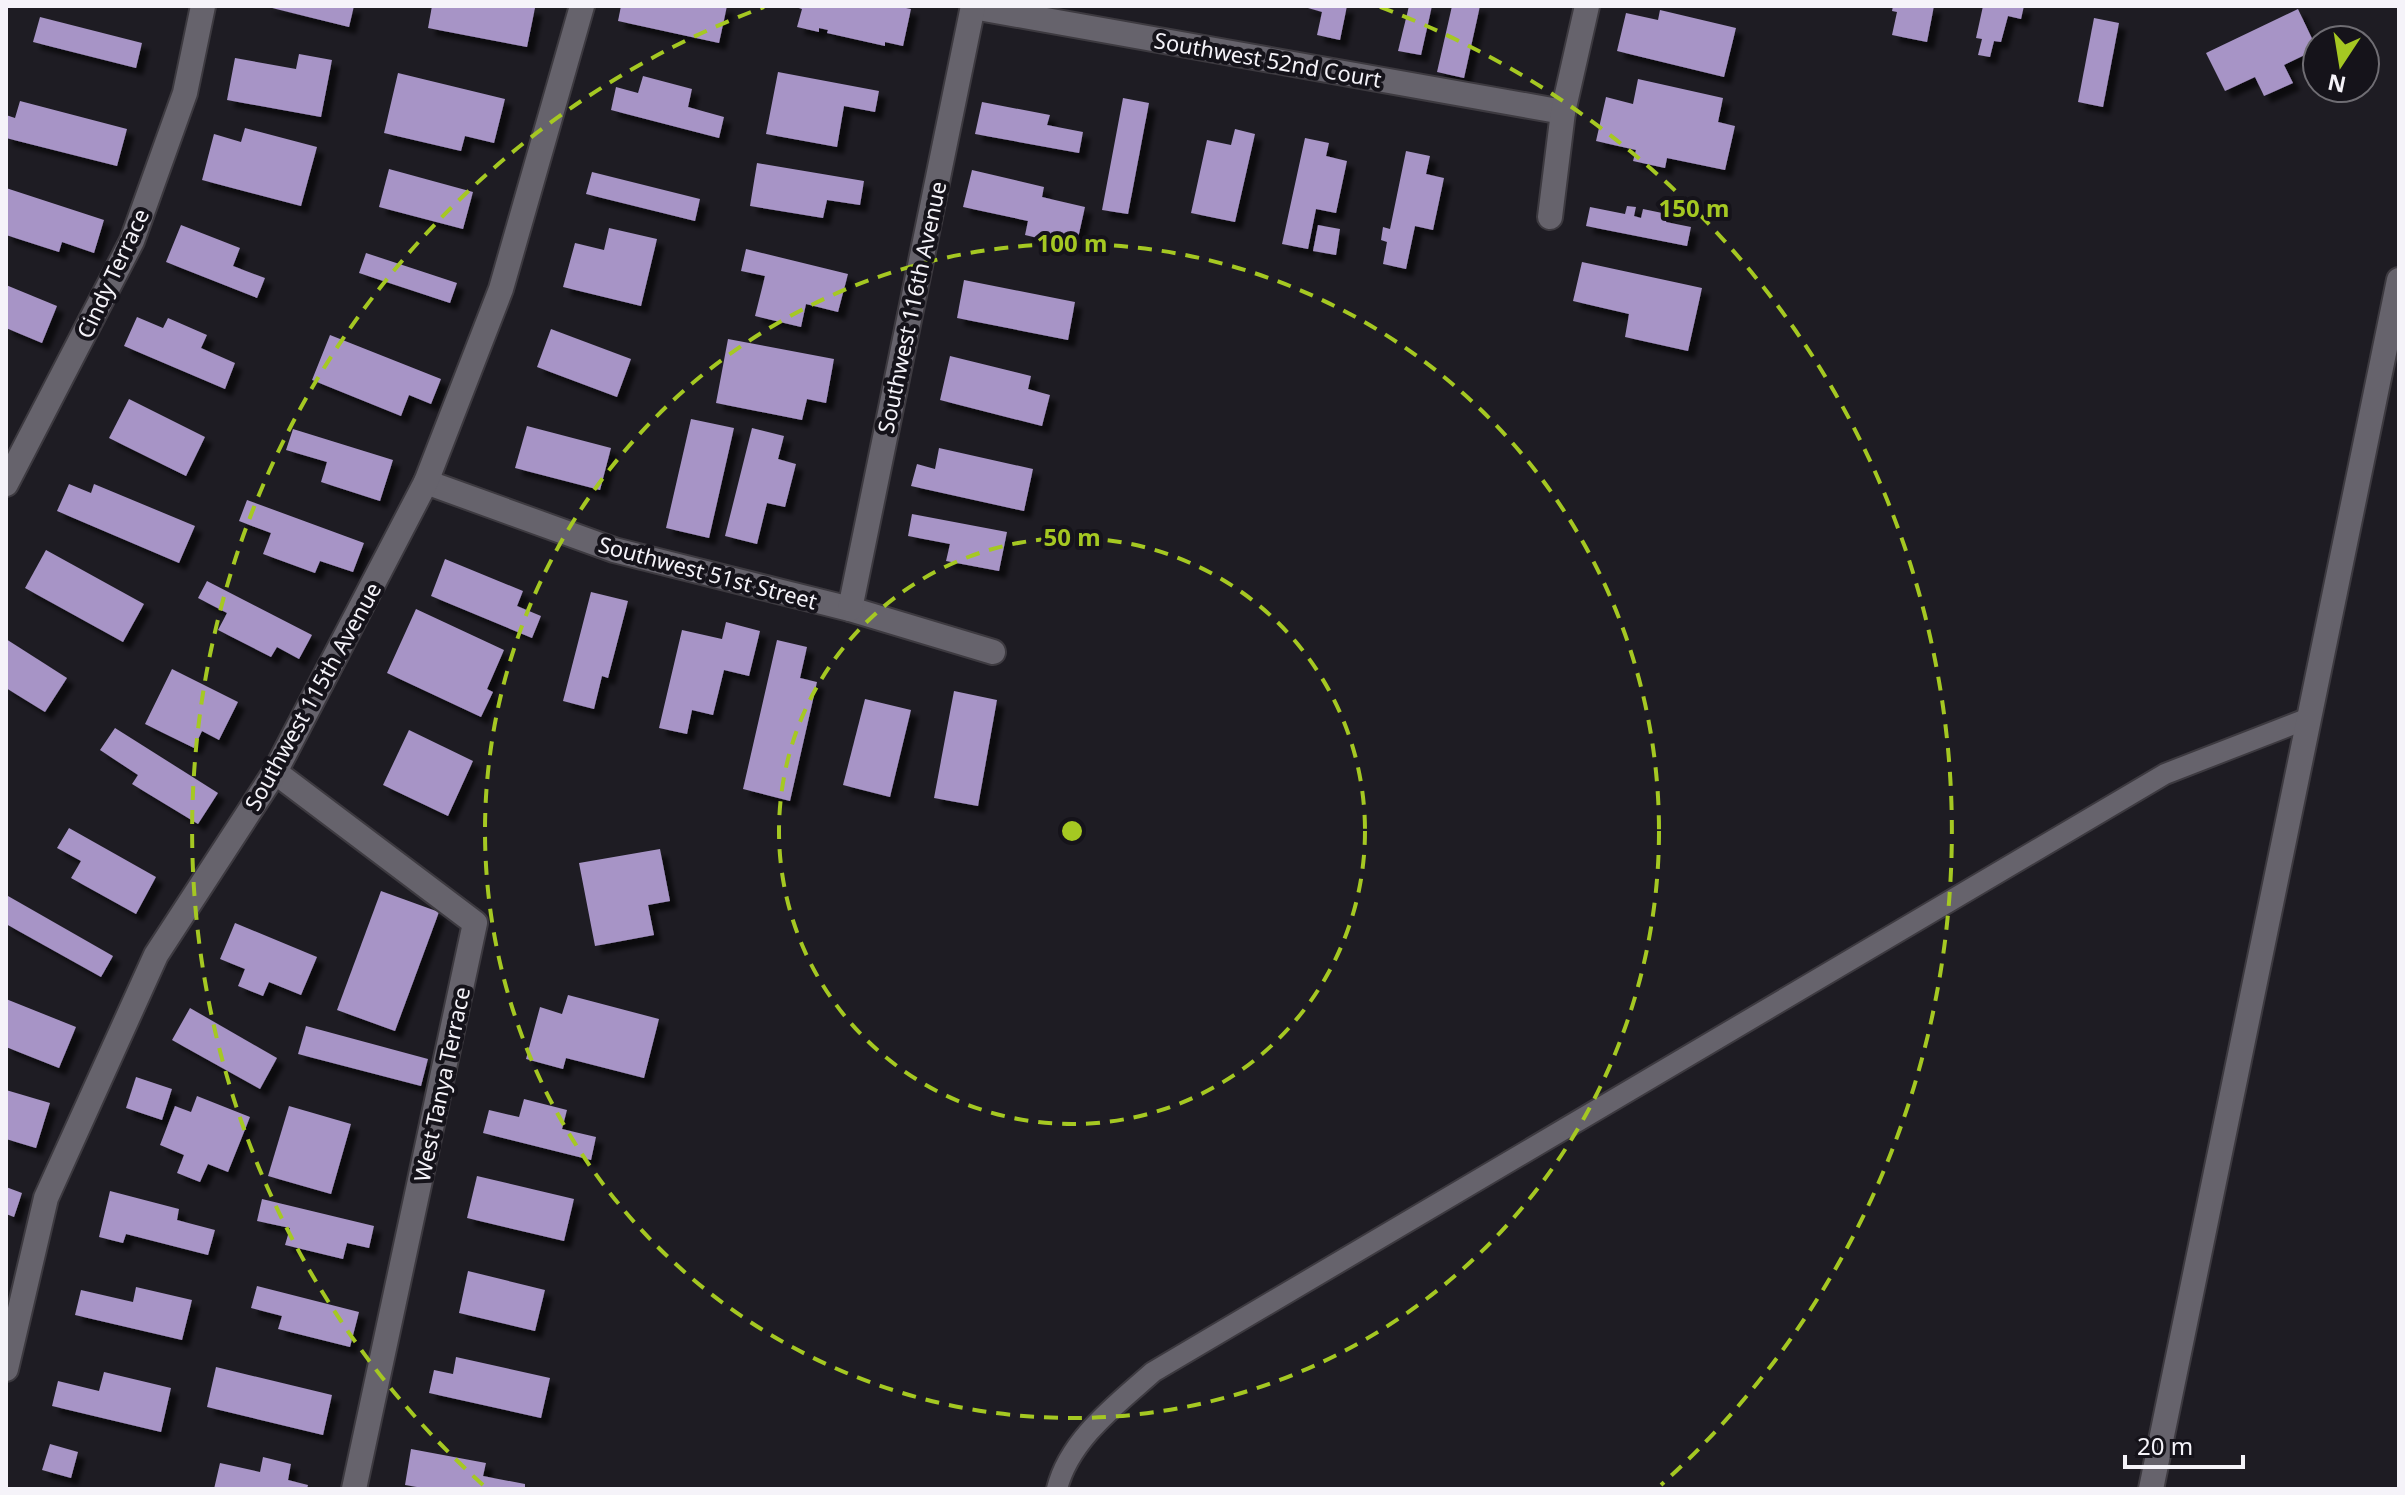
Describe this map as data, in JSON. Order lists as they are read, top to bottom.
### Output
{
  "streets": {
    "street": [
      "Southwest 52nd Court",
      "Cindy Terrace",
      "Southwest 116th Avenue",
      "Southwest 51st Street",
      "Southwest 115th Avenue",
      "West Tanya Terrace"
    ]
  },
  "crossings": [
    ["Southwest 52nd Court", "Southwest 116th Avenue"],
    ["Southwest 116th Avenue", "Southwest 51st Street"],
    ["Southwest 51st Street", "Southwest 115th Avenue"],
    ["Southwest 115th Avenue", "West Tanya Terrace"]
  ],
  "scale_bar": "20 m",
  "north": "bottom",
  "rings": ["150 m", "100 m", "50 m"]
}
